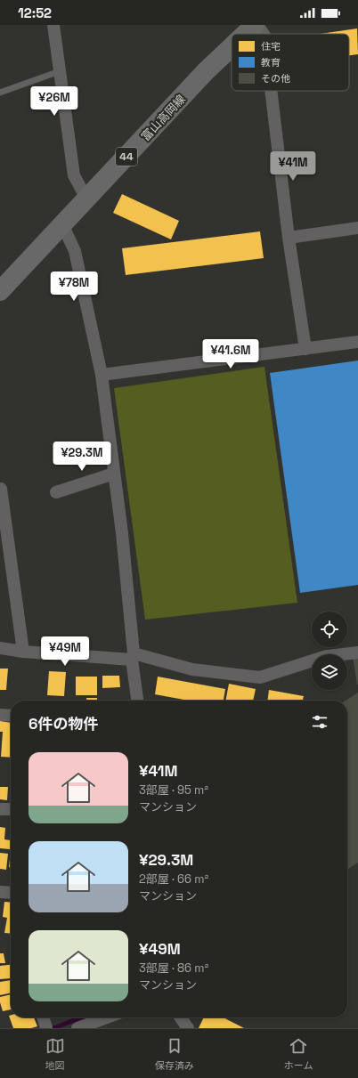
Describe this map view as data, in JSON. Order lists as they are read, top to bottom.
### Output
{
  "streets": {
    "main road": ["富山高岡線", "44"]
  },
  "legend": ["住宅", "教育", "その他"],
  "page": {
    "status": "12:52",
    "price": [
      "¥26M",
      "¥41M",
      "¥78M",
      "¥41.6M",
      "¥29.3M",
      "¥49M"
    ],
    "heading": "6件の物件",
    "list": [
      {
        "name": "¥41M",
        "note": "3部屋 · 95 m² · マンション"
      },
      {
        "name": "¥29.3M",
        "note": "2部屋 · 66 m² · マンション"
      },
      {
        "name": "¥49M",
        "note": "3部屋 · 86 m² · マンション"
      }
    ],
    "tabs": ["地図", "保存済み", "ホーム"]
  }
}
